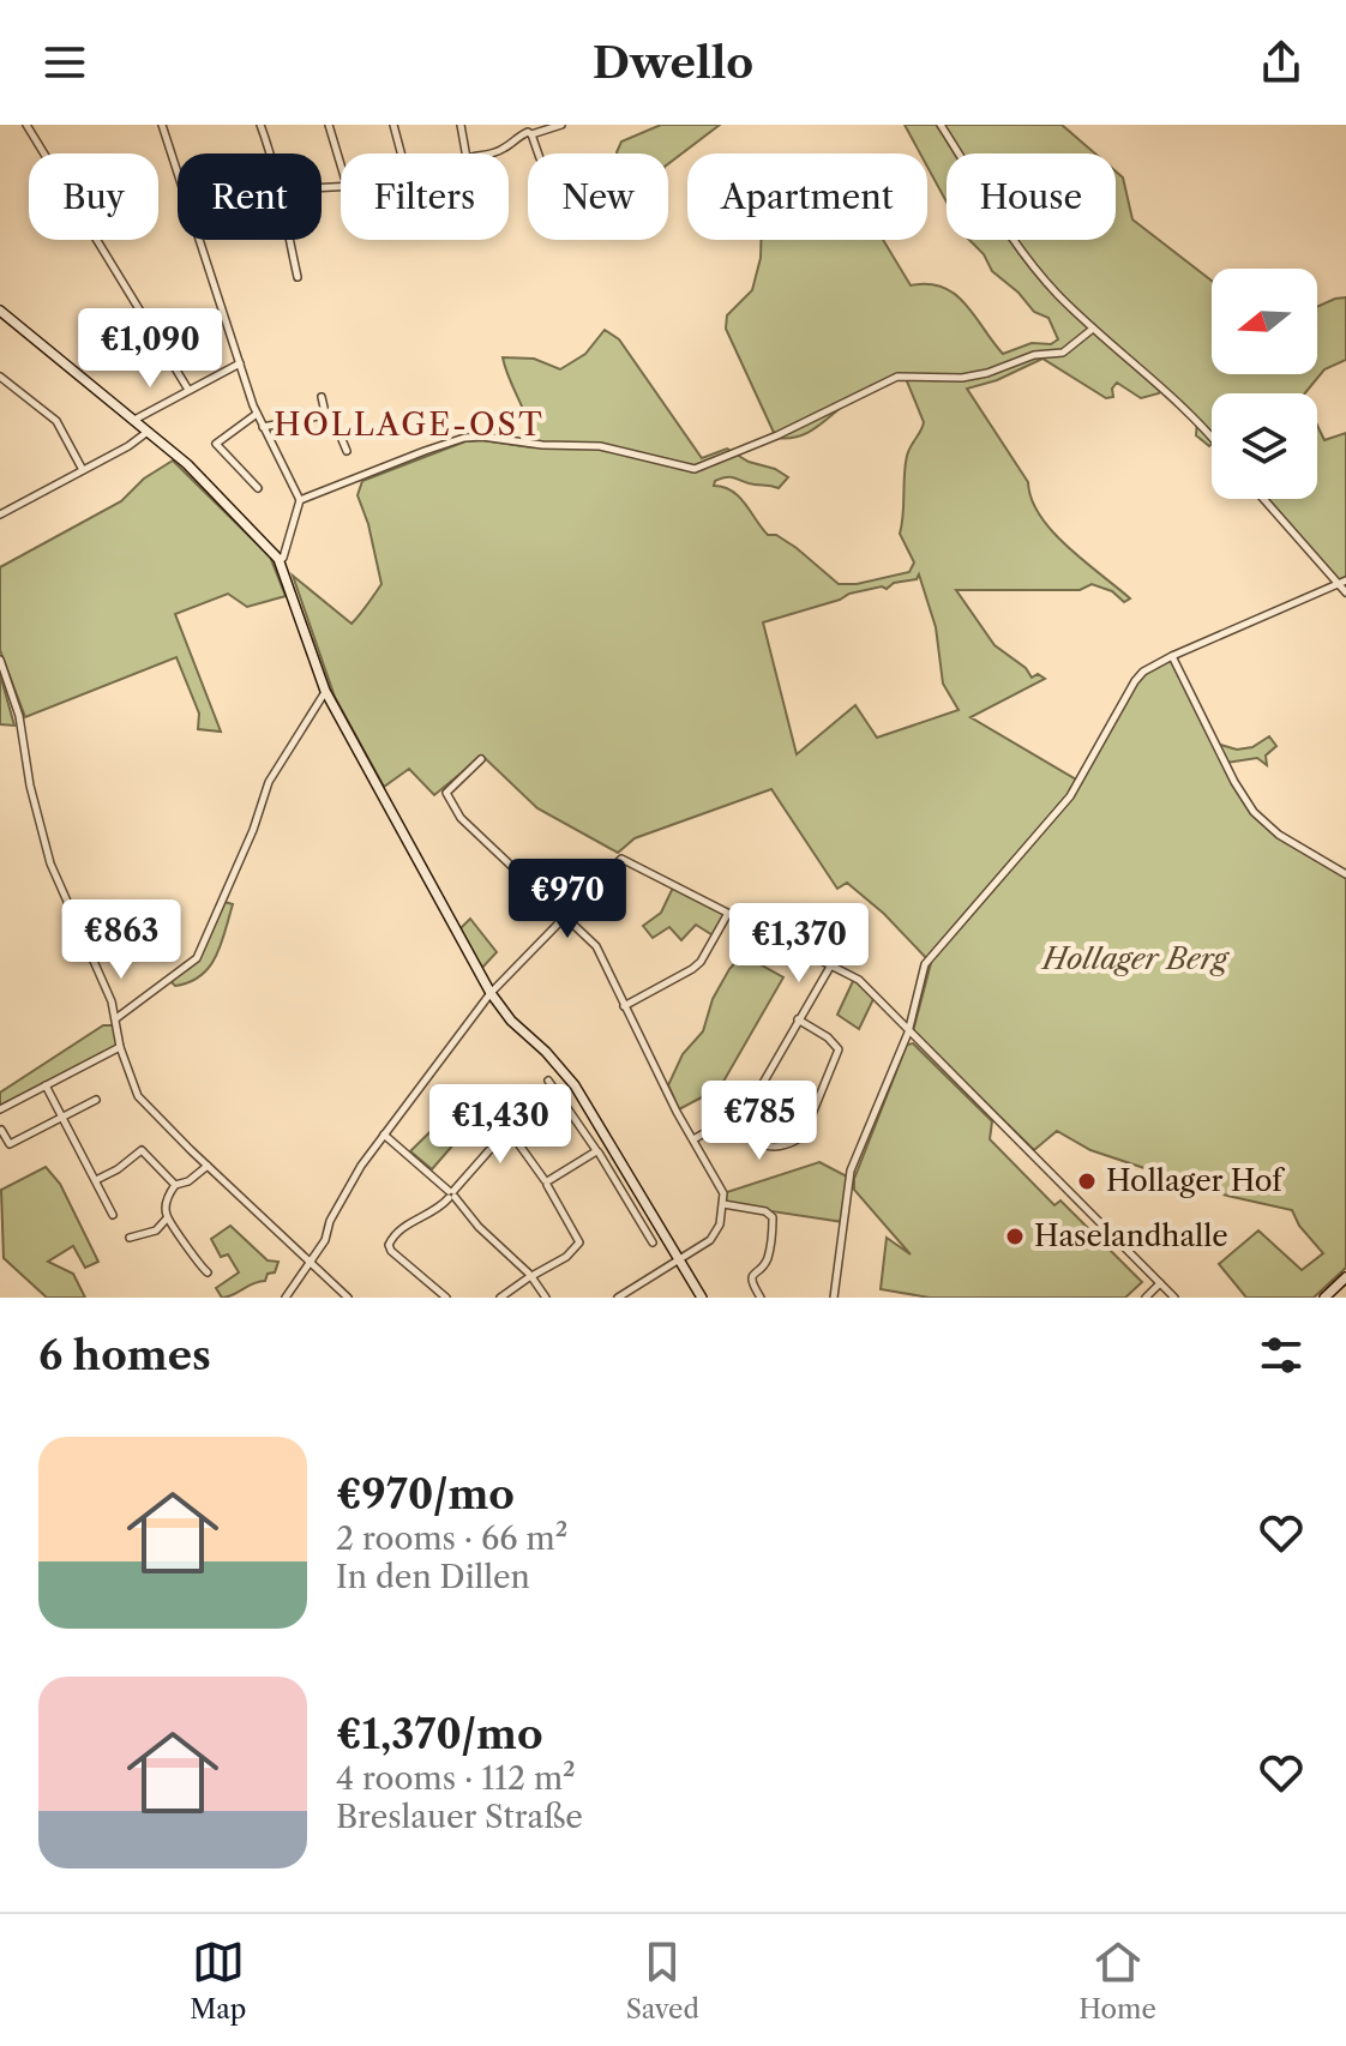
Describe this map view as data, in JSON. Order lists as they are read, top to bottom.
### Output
{
  "districts": ["HOLLAGE-OST"],
  "parks": ["Hollager Berg"],
  "places": ["Hollager Hof", "Haselandhalle"],
  "north": "left",
  "page": {
    "header": "Dwello",
    "chip": [
      "Buy",
      "Rent",
      "Filters",
      "New",
      "Apartment",
      "House"
    ],
    "price": [
      "€1,090",
      "€970",
      "€863",
      "€1,370",
      "€785",
      "€1,430"
    ],
    "heading": "6 homes",
    "list": [
      {
        "name": "€970/mo",
        "note": "2 rooms · 66 m² · In den Dillen"
      },
      {
        "name": "€1,370/mo",
        "note": "4 rooms · 112 m² · Breslauer Straße"
      }
    ],
    "tabs": ["Map", "Saved", "Home"]
  }
}
